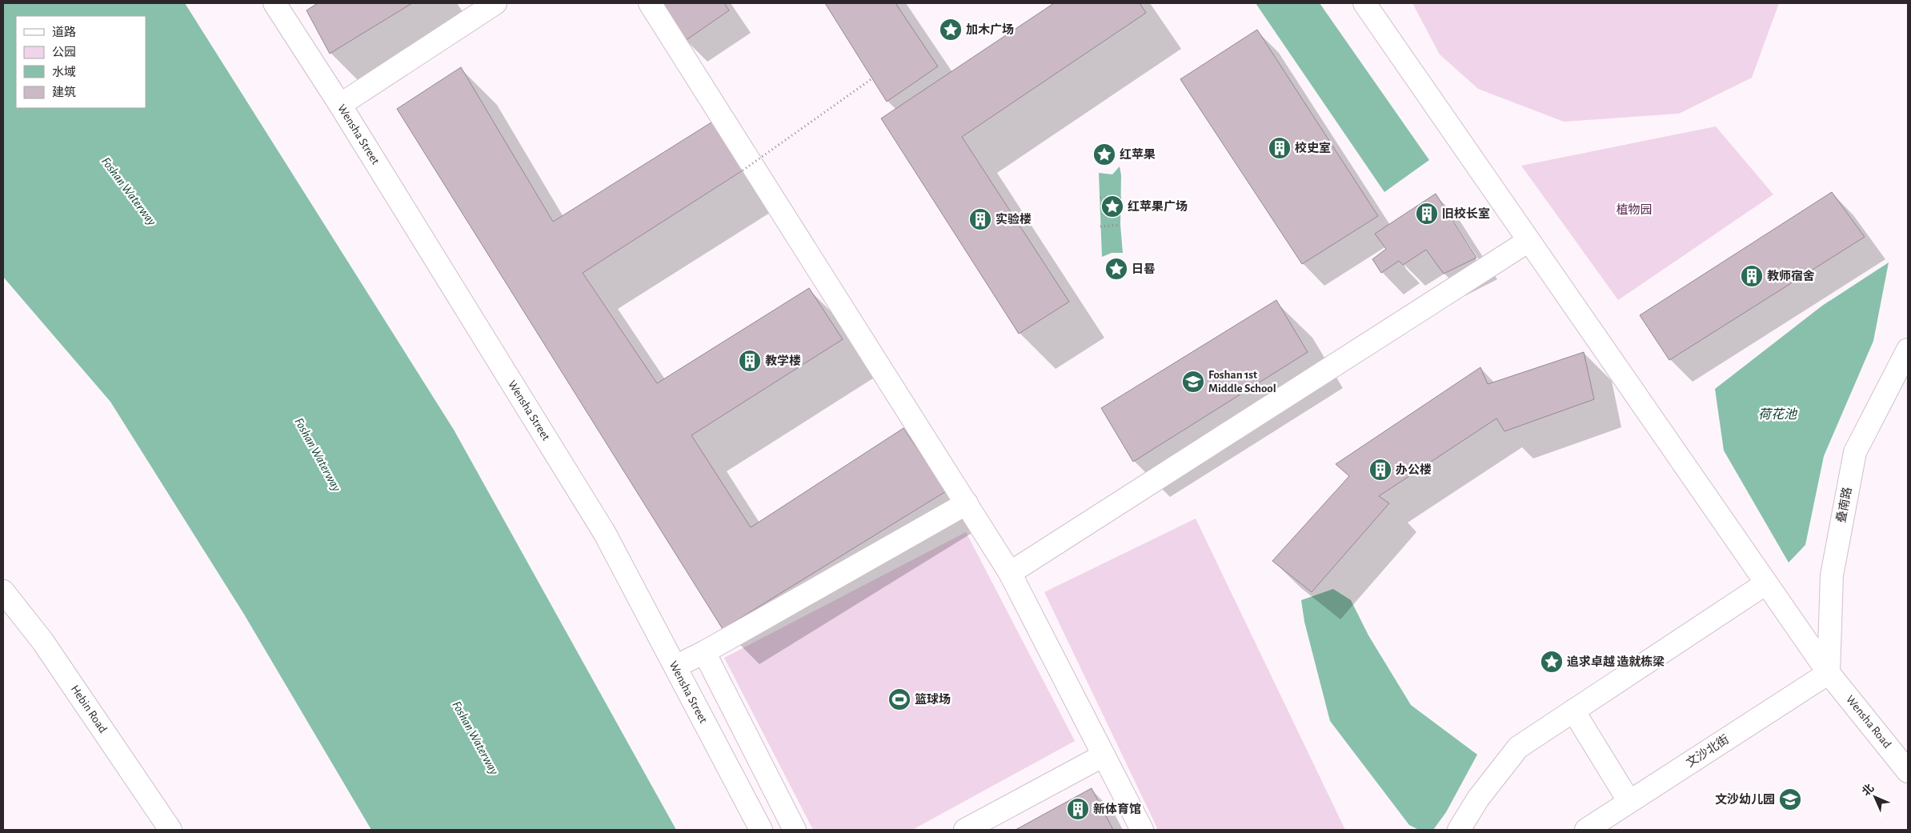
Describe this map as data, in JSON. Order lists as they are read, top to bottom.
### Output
{
  "streets": {
    "street": [
      "Wensha Street",
      "叠南路",
      "Hebin Road",
      "Wensha Road",
      "文沙北街"
    ]
  },
  "crossings": [
    ["叠南路", "Wensha Road"],
    ["叠南路", "文沙北街"],
    ["Wensha Road", "文沙北街"]
  ],
  "water": ["Foshan Waterway", "荷花池"],
  "parks": ["植物园"],
  "places": {
    "place": [
      "加木广场",
      "红苹果",
      "红苹果广场",
      "日晷",
      "追求卓越 造就栋梁"
    ],
    "building": [
      "校史室",
      "旧校长室",
      "实验楼",
      "教师宿舍",
      "教学楼",
      "办公楼",
      "新体育馆"
    ],
    "school or university": ["Foshan 1st Middle School", "文沙幼儿园"],
    "sports": ["篮球场"]
  },
  "legend": [
    "道路",
    "公园",
    "水域",
    "建筑"
  ],
  "north": "top left"
}
